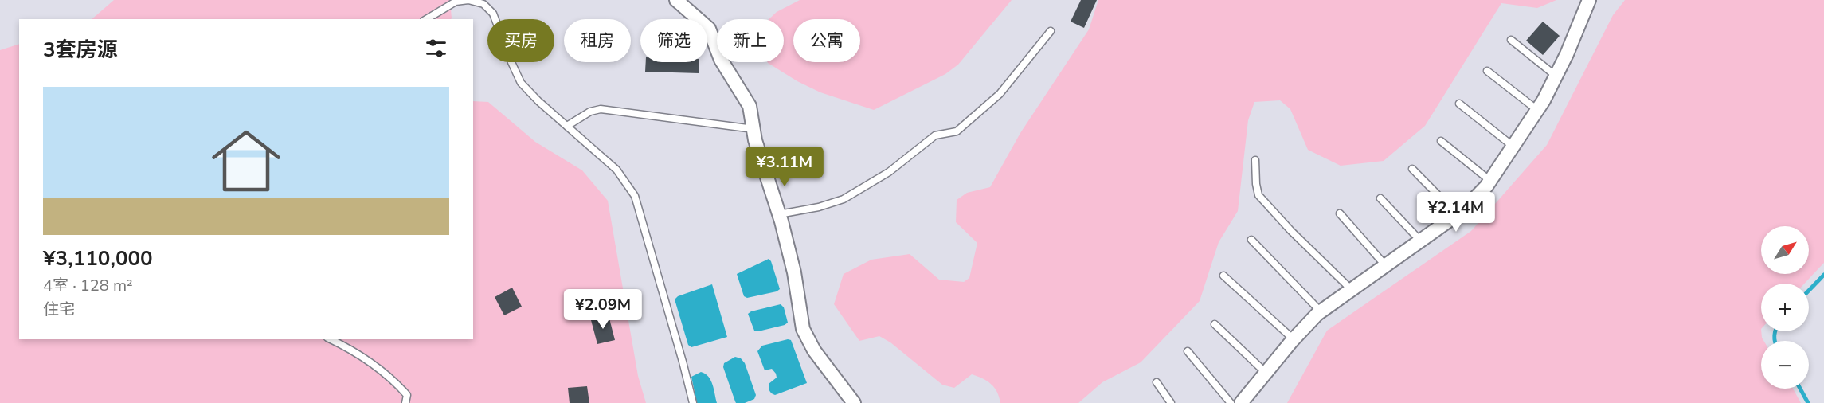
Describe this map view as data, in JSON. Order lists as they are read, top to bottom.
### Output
{
  "north": "top right",
  "page": {
    "chip": [
      "买房",
      "租房",
      "筛选",
      "新上",
      "公寓"
    ],
    "heading": "3套房源",
    "list": [
      {
        "name": "¥3,110,000",
        "note": "4室 · 128 m² · 住宅"
      }
    ],
    "price": ["¥3.11M", "¥2.14M", "¥2.09M"],
    "map_buttons": ["+", "−"]
  }
}
